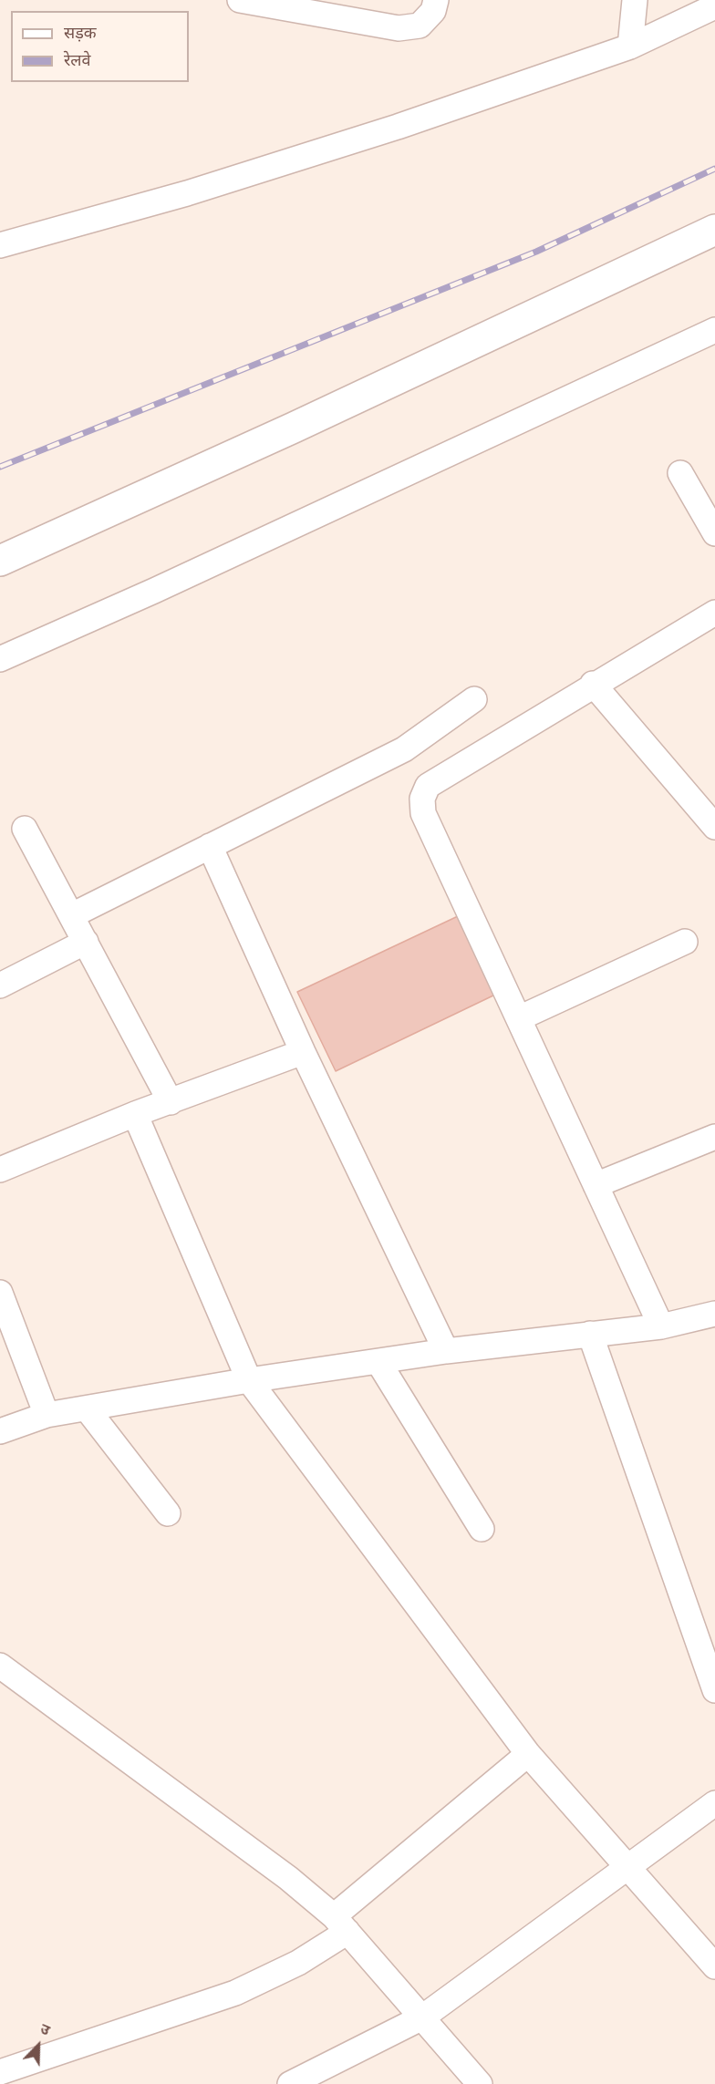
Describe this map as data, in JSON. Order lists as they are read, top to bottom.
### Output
{
  "legend": ["सड़क", "रेलवे"],
  "north": "top right"
}
